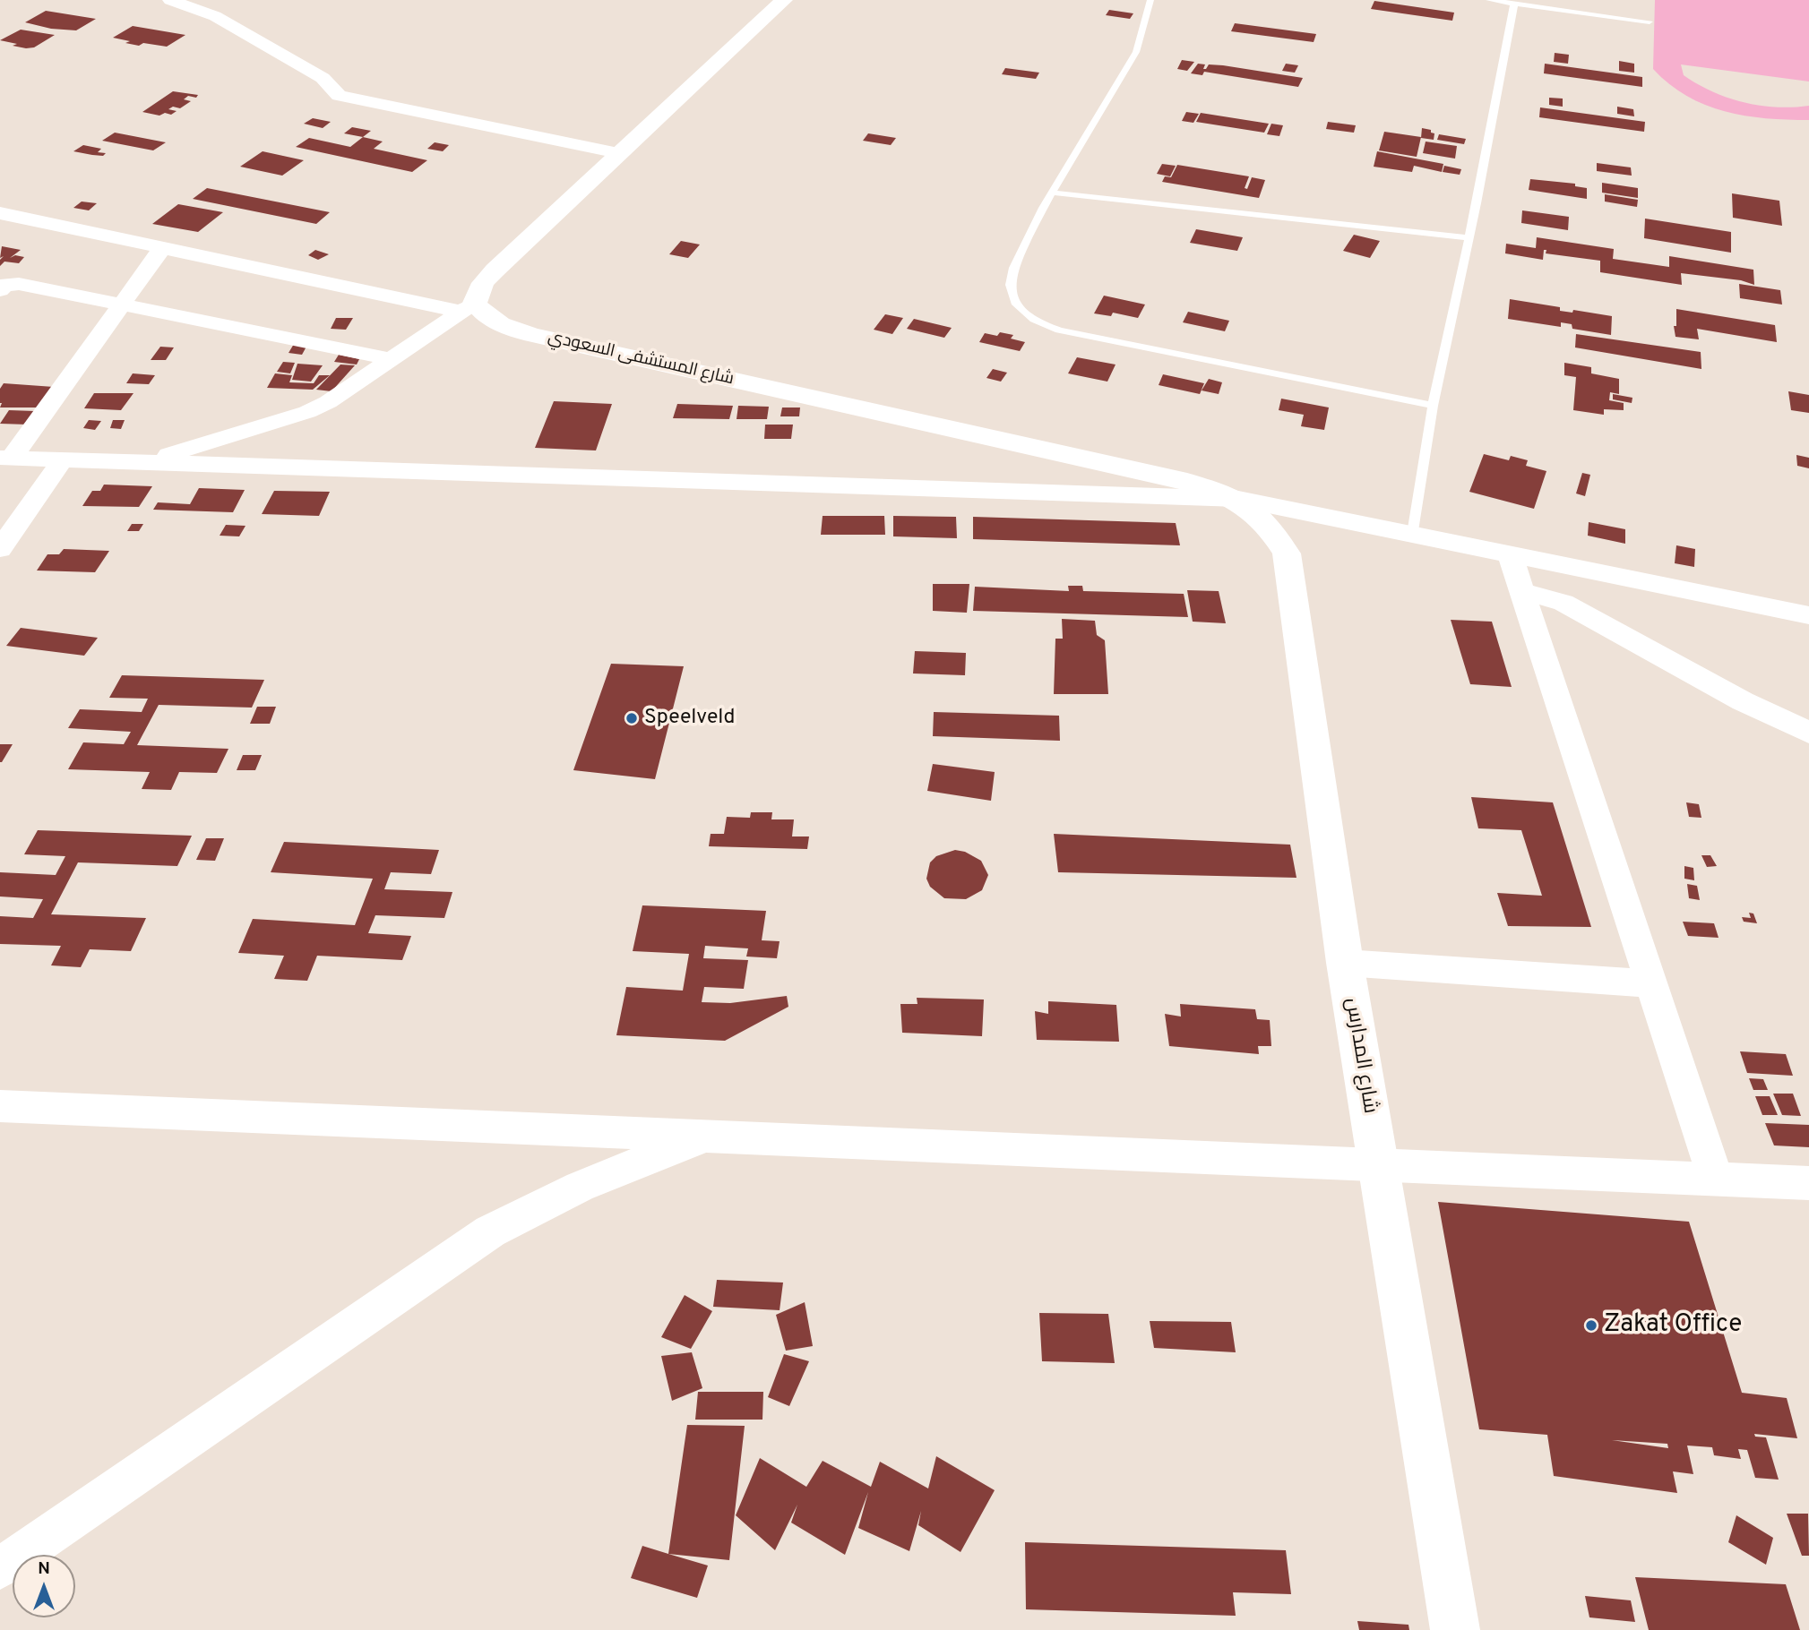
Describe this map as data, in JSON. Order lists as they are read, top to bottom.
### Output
{
  "streets": {
    "street": ["شارع المستشفى السعودي", "شارع المدارس"]
  },
  "crossings": [
    ["شارع المستشفى السعودي", "شارع المدارس"]
  ],
  "places": ["Speelveld", "Zakat Office"],
  "north": "top"
}
